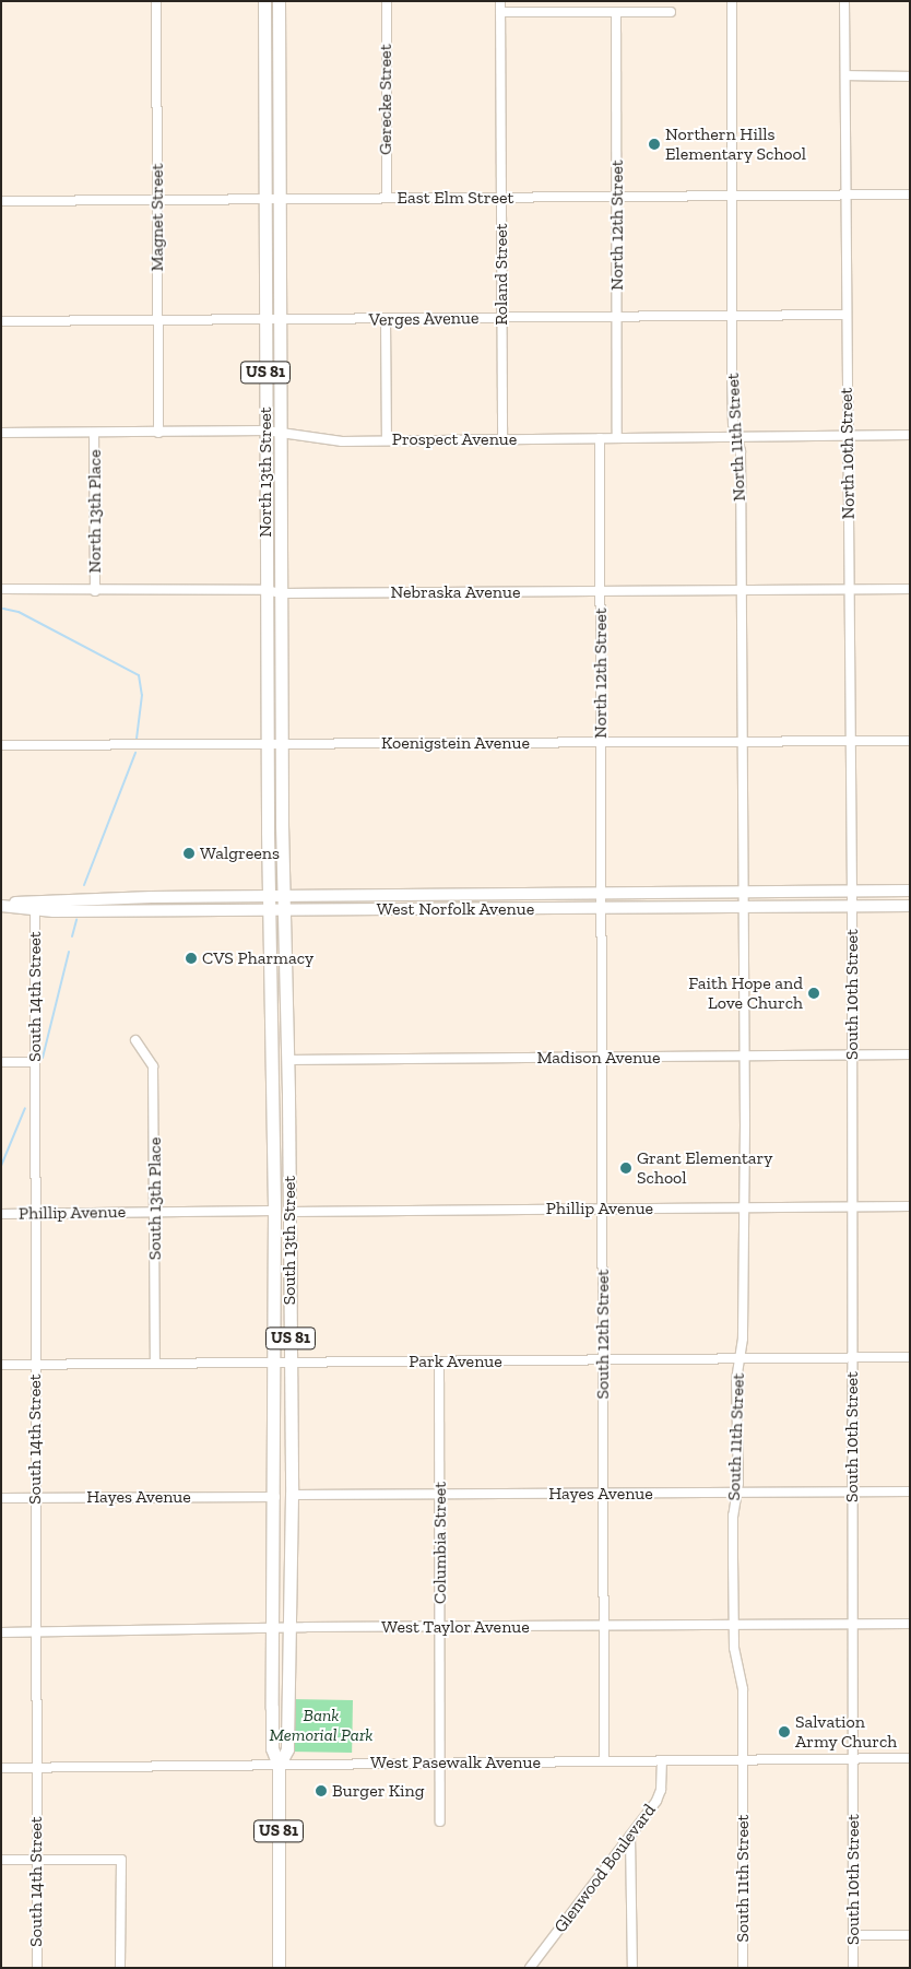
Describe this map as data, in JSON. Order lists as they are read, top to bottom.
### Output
{
  "streets": {
    "highway": ["US 81", "North 13th Street", "South 13th Street"],
    "main road": ["West Norfolk Avenue"],
    "street": [
      "Gerecke Street",
      "East Elm Street",
      "Magnet Street",
      "North 12th Street",
      "Roland Street",
      "Verges Avenue",
      "North 11th Street",
      "Prospect Avenue",
      "North 10th Street",
      "North 13th Place",
      "Nebraska Avenue",
      "Koenigstein Avenue",
      "South 10th Street",
      "South 14th Street",
      "Madison Avenue",
      "South 13th Place",
      "Phillip Avenue",
      "South 12th Street",
      "Park Avenue",
      "South 11th Street",
      "Hayes Avenue",
      "Columbia Street",
      "West Taylor Avenue",
      "West Pasewalk Avenue",
      "Glenwood Boulevard"
    ]
  },
  "crossings": [
    ["Gerecke Street", "East Elm Street"],
    ["East Elm Street", "Magnet Street"],
    ["East Elm Street", "North 12th Street"],
    ["East Elm Street", "Roland Street"],
    ["East Elm Street", "North 11th Street"],
    ["East Elm Street", "North 10th Street"],
    ["East Elm Street", "North 13th Street"],
    ["Magnet Street", "Verges Avenue"],
    ["Magnet Street", "Prospect Avenue"],
    ["North 12th Street", "Verges Avenue"],
    ["North 12th Street", "Prospect Avenue"],
    ["North 12th Street", "Nebraska Avenue"],
    ["North 12th Street", "Koenigstein Avenue"],
    ["North 12th Street", "West Norfolk Avenue"],
    ["North 12th Street", "South 12th Street"],
    ["Roland Street", "Verges Avenue"],
    ["Roland Street", "Prospect Avenue"],
    ["Verges Avenue", "North 11th Street"],
    ["Verges Avenue", "North 10th Street"],
    ["Verges Avenue", "North 13th Street"],
    ["North 11th Street", "Prospect Avenue"],
    ["North 11th Street", "Nebraska Avenue"],
    ["North 11th Street", "Koenigstein Avenue"],
    ["North 11th Street", "West Norfolk Avenue"],
    ["North 11th Street", "South 11th Street"],
    ["Prospect Avenue", "North 10th Street"],
    ["Prospect Avenue", "North 13th Street"],
    ["Prospect Avenue", "North 13th Place"],
    ["North 10th Street", "Nebraska Avenue"],
    ["North 10th Street", "Koenigstein Avenue"],
    ["North 10th Street", "West Norfolk Avenue"],
    ["North 10th Street", "South 10th Street"],
    ["North 13th Street", "Nebraska Avenue"],
    ["North 13th Street", "Koenigstein Avenue"],
    ["North 13th Street", "West Norfolk Avenue"],
    ["North 13th Street", "South 13th Street"],
    ["North 13th Place", "Nebraska Avenue"],
    ["West Norfolk Avenue", "South 10th Street"],
    ["West Norfolk Avenue", "South 14th Street"],
    ["West Norfolk Avenue", "South 13th Street"],
    ["West Norfolk Avenue", "South 12th Street"],
    ["West Norfolk Avenue", "South 11th Street"],
    ["South 10th Street", "Madison Avenue"],
    ["South 10th Street", "Phillip Avenue"],
    ["South 10th Street", "Park Avenue"],
    ["South 10th Street", "Hayes Avenue"],
    ["South 10th Street", "West Taylor Avenue"],
    ["South 10th Street", "West Pasewalk Avenue"],
    ["South 14th Street", "Phillip Avenue"],
    ["South 14th Street", "Park Avenue"],
    ["South 14th Street", "Hayes Avenue"],
    ["South 14th Street", "West Taylor Avenue"],
    ["South 14th Street", "West Pasewalk Avenue"],
    ["Madison Avenue", "South 13th Street"],
    ["Madison Avenue", "South 12th Street"],
    ["Madison Avenue", "South 11th Street"],
    ["South 13th Place", "Phillip Avenue"],
    ["South 13th Place", "Park Avenue"],
    ["Phillip Avenue", "South 13th Street"],
    ["Phillip Avenue", "South 12th Street"],
    ["Phillip Avenue", "South 11th Street"],
    ["South 13th Street", "Park Avenue"],
    ["South 13th Street", "Hayes Avenue"],
    ["South 13th Street", "West Taylor Avenue"],
    ["South 13th Street", "West Pasewalk Avenue"],
    ["South 12th Street", "Park Avenue"],
    ["South 12th Street", "Hayes Avenue"],
    ["South 12th Street", "West Taylor Avenue"],
    ["South 12th Street", "West Pasewalk Avenue"],
    ["Park Avenue", "South 11th Street"],
    ["Park Avenue", "Columbia Street"],
    ["South 11th Street", "Hayes Avenue"],
    ["South 11th Street", "West Taylor Avenue"],
    ["South 11th Street", "West Pasewalk Avenue"],
    ["Hayes Avenue", "Columbia Street"],
    ["Columbia Street", "West Taylor Avenue"],
    ["Columbia Street", "West Pasewalk Avenue"],
    ["West Pasewalk Avenue", "Glenwood Boulevard"]
  ],
  "parks": ["Bank Memorial Park"],
  "places": [
    "Northern Hills Elementary School",
    "Walgreens",
    "CVS Pharmacy",
    "Faith Hope and Love Church",
    "Grant Elementary School",
    "Salvation Army Church",
    "Burger King"
  ]
}
